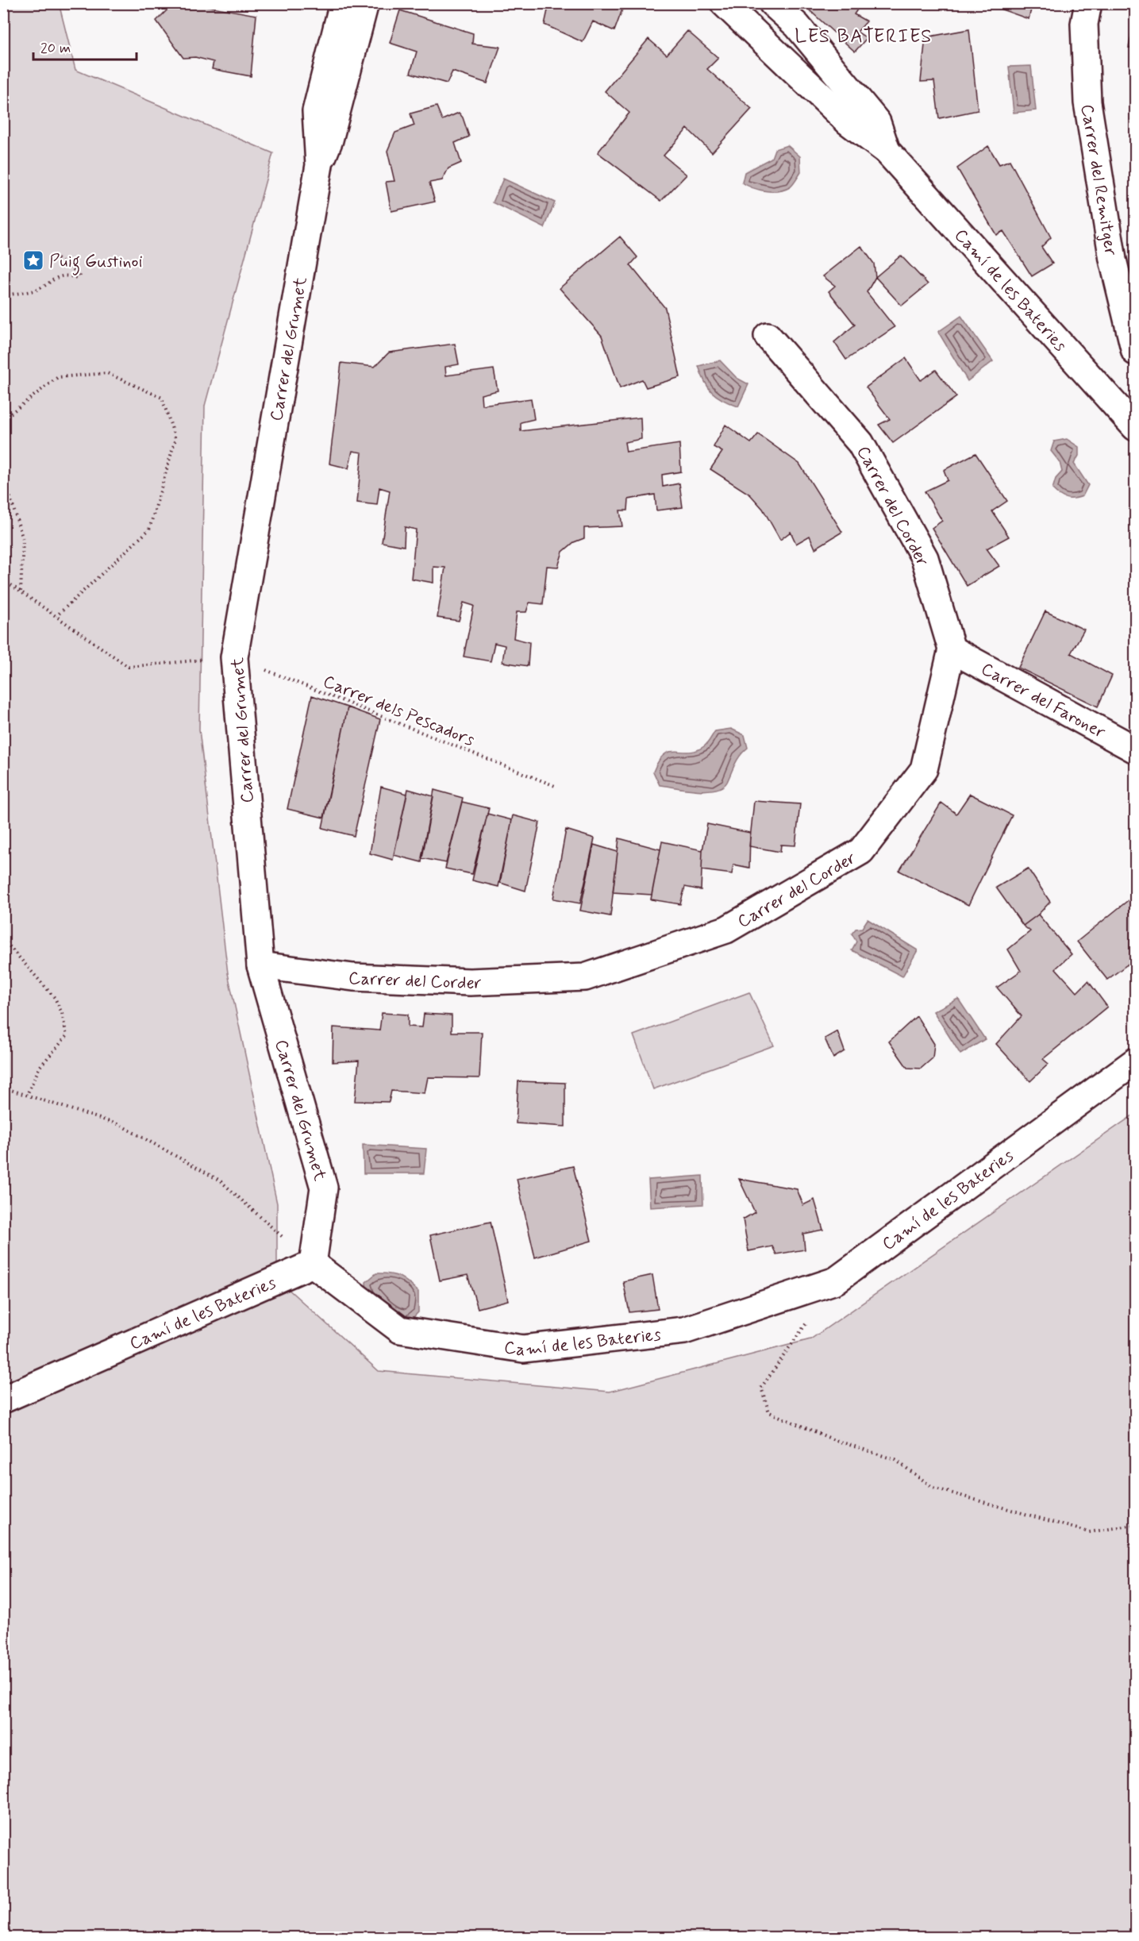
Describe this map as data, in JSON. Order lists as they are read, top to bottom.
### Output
{
  "streets": {
    "street": [
      "Carrer del Remitger",
      "Camí de les Bateries",
      "Carrer del Grumet",
      "Carrer del Corder",
      "Carrer del Faroner"
    ],
    "path": ["Carrer dels Pescadors"]
  },
  "crossings": [
    ["Camí de les Bateries", "Carrer del Grumet"],
    ["Carrer del Grumet", "Carrer del Corder"],
    ["Carrer del Grumet", "Carrer dels Pescadors"],
    ["Carrer del Corder", "Carrer del Faroner"]
  ],
  "districts": ["LES BATERIES"],
  "places": {
    "place": ["Puig Gustinoi"]
  },
  "scale_bar": "20 m"
}
